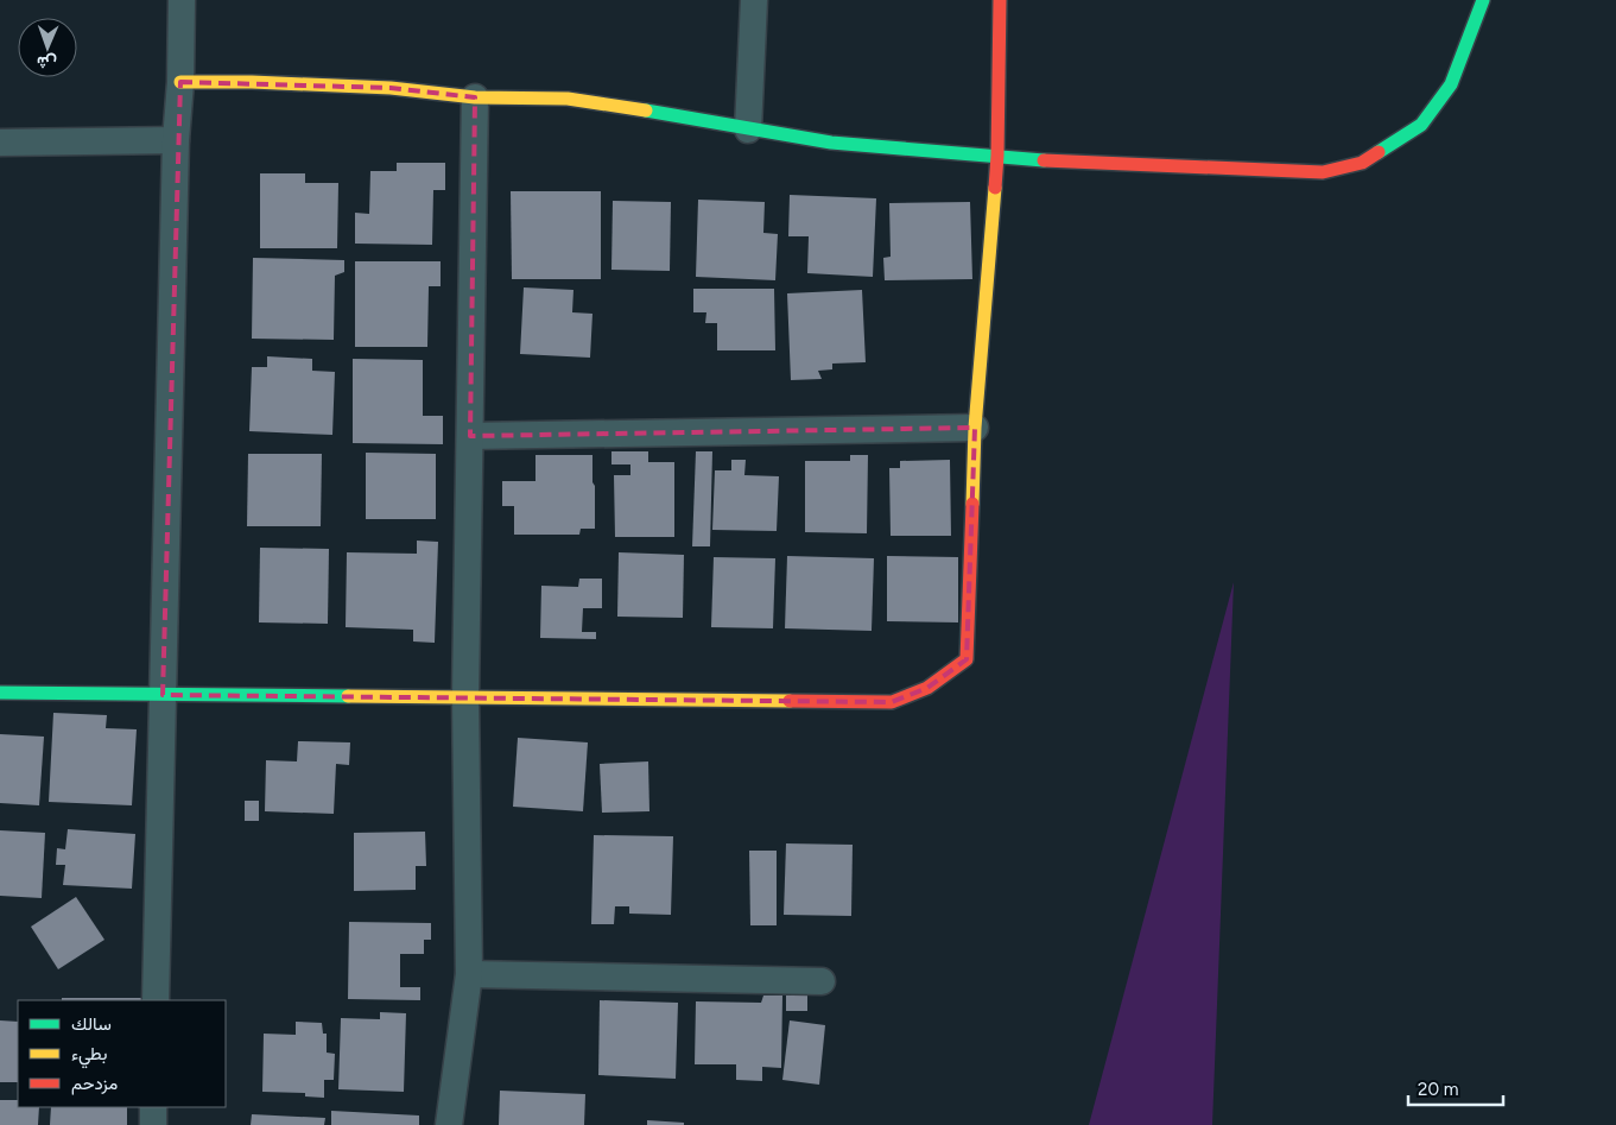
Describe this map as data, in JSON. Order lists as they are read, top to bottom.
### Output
{
  "legend": ["سالك", "بطيء", "مزدحم"],
  "scale_bar": "20 m",
  "north": "bottom"
}
